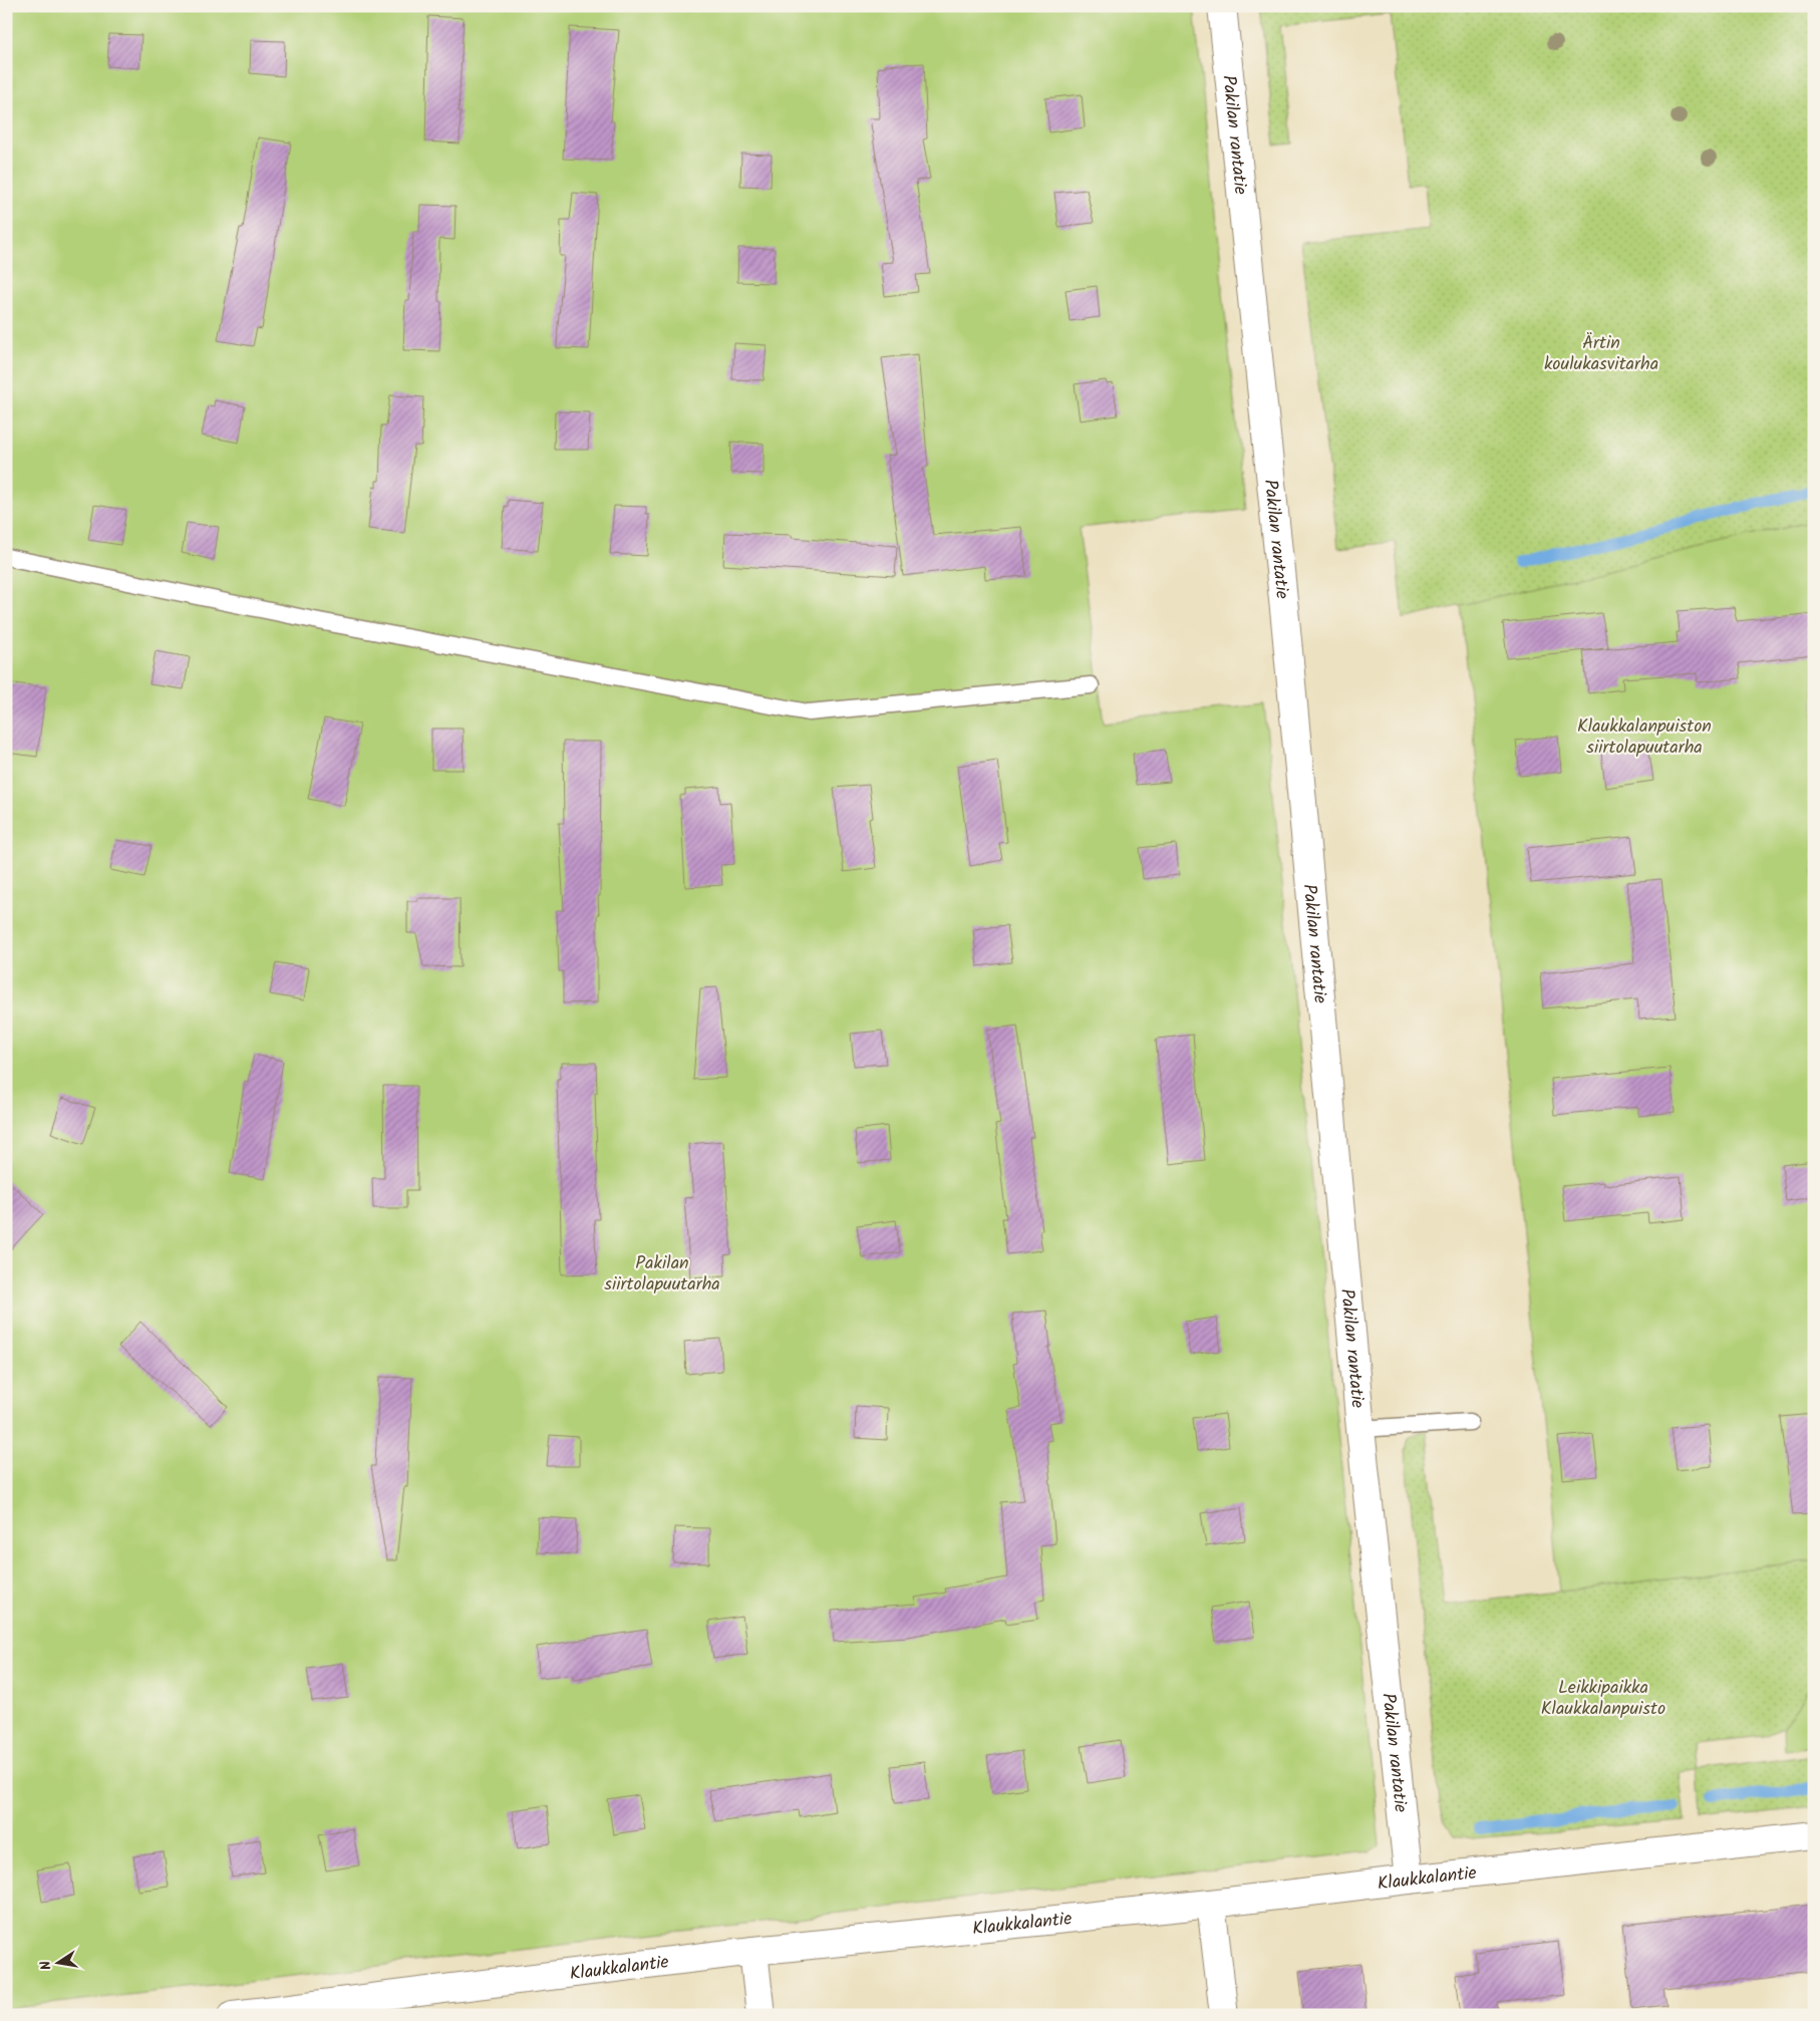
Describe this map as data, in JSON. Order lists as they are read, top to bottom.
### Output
{
  "streets": {
    "street": ["Pakilan rantatie", "Klaukkalantie"]
  },
  "crossings": [
    ["Pakilan rantatie", "Klaukkalantie"]
  ],
  "parks": [
    "Ärtin koulukasvitarha",
    "Klaukkalanpuiston siirtolapuutarha",
    "Pakilan siirtolapuutarha",
    "Leikkipaikka Klaukkalanpuisto"
  ],
  "north": "left"
}
